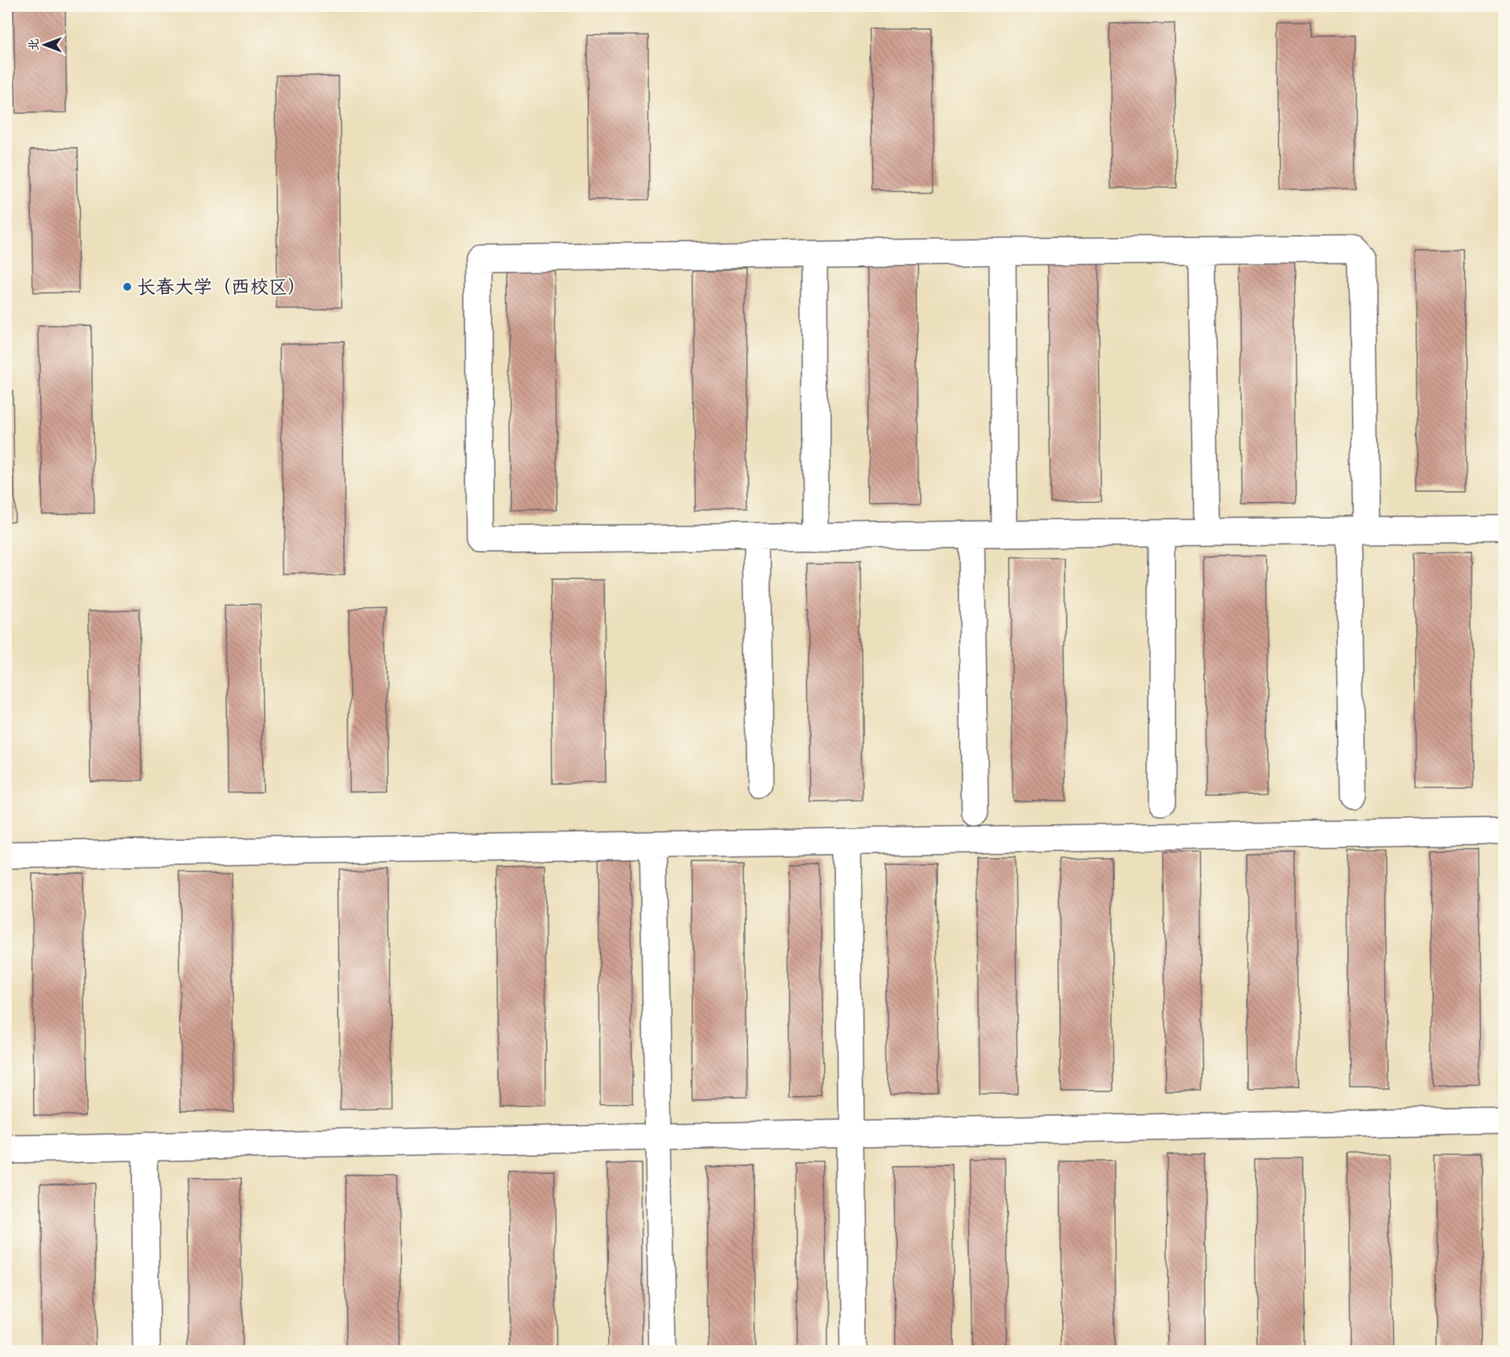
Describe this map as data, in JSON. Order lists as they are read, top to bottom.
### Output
{
  "places": ["长春大学（西校区）"],
  "north": "left"
}
